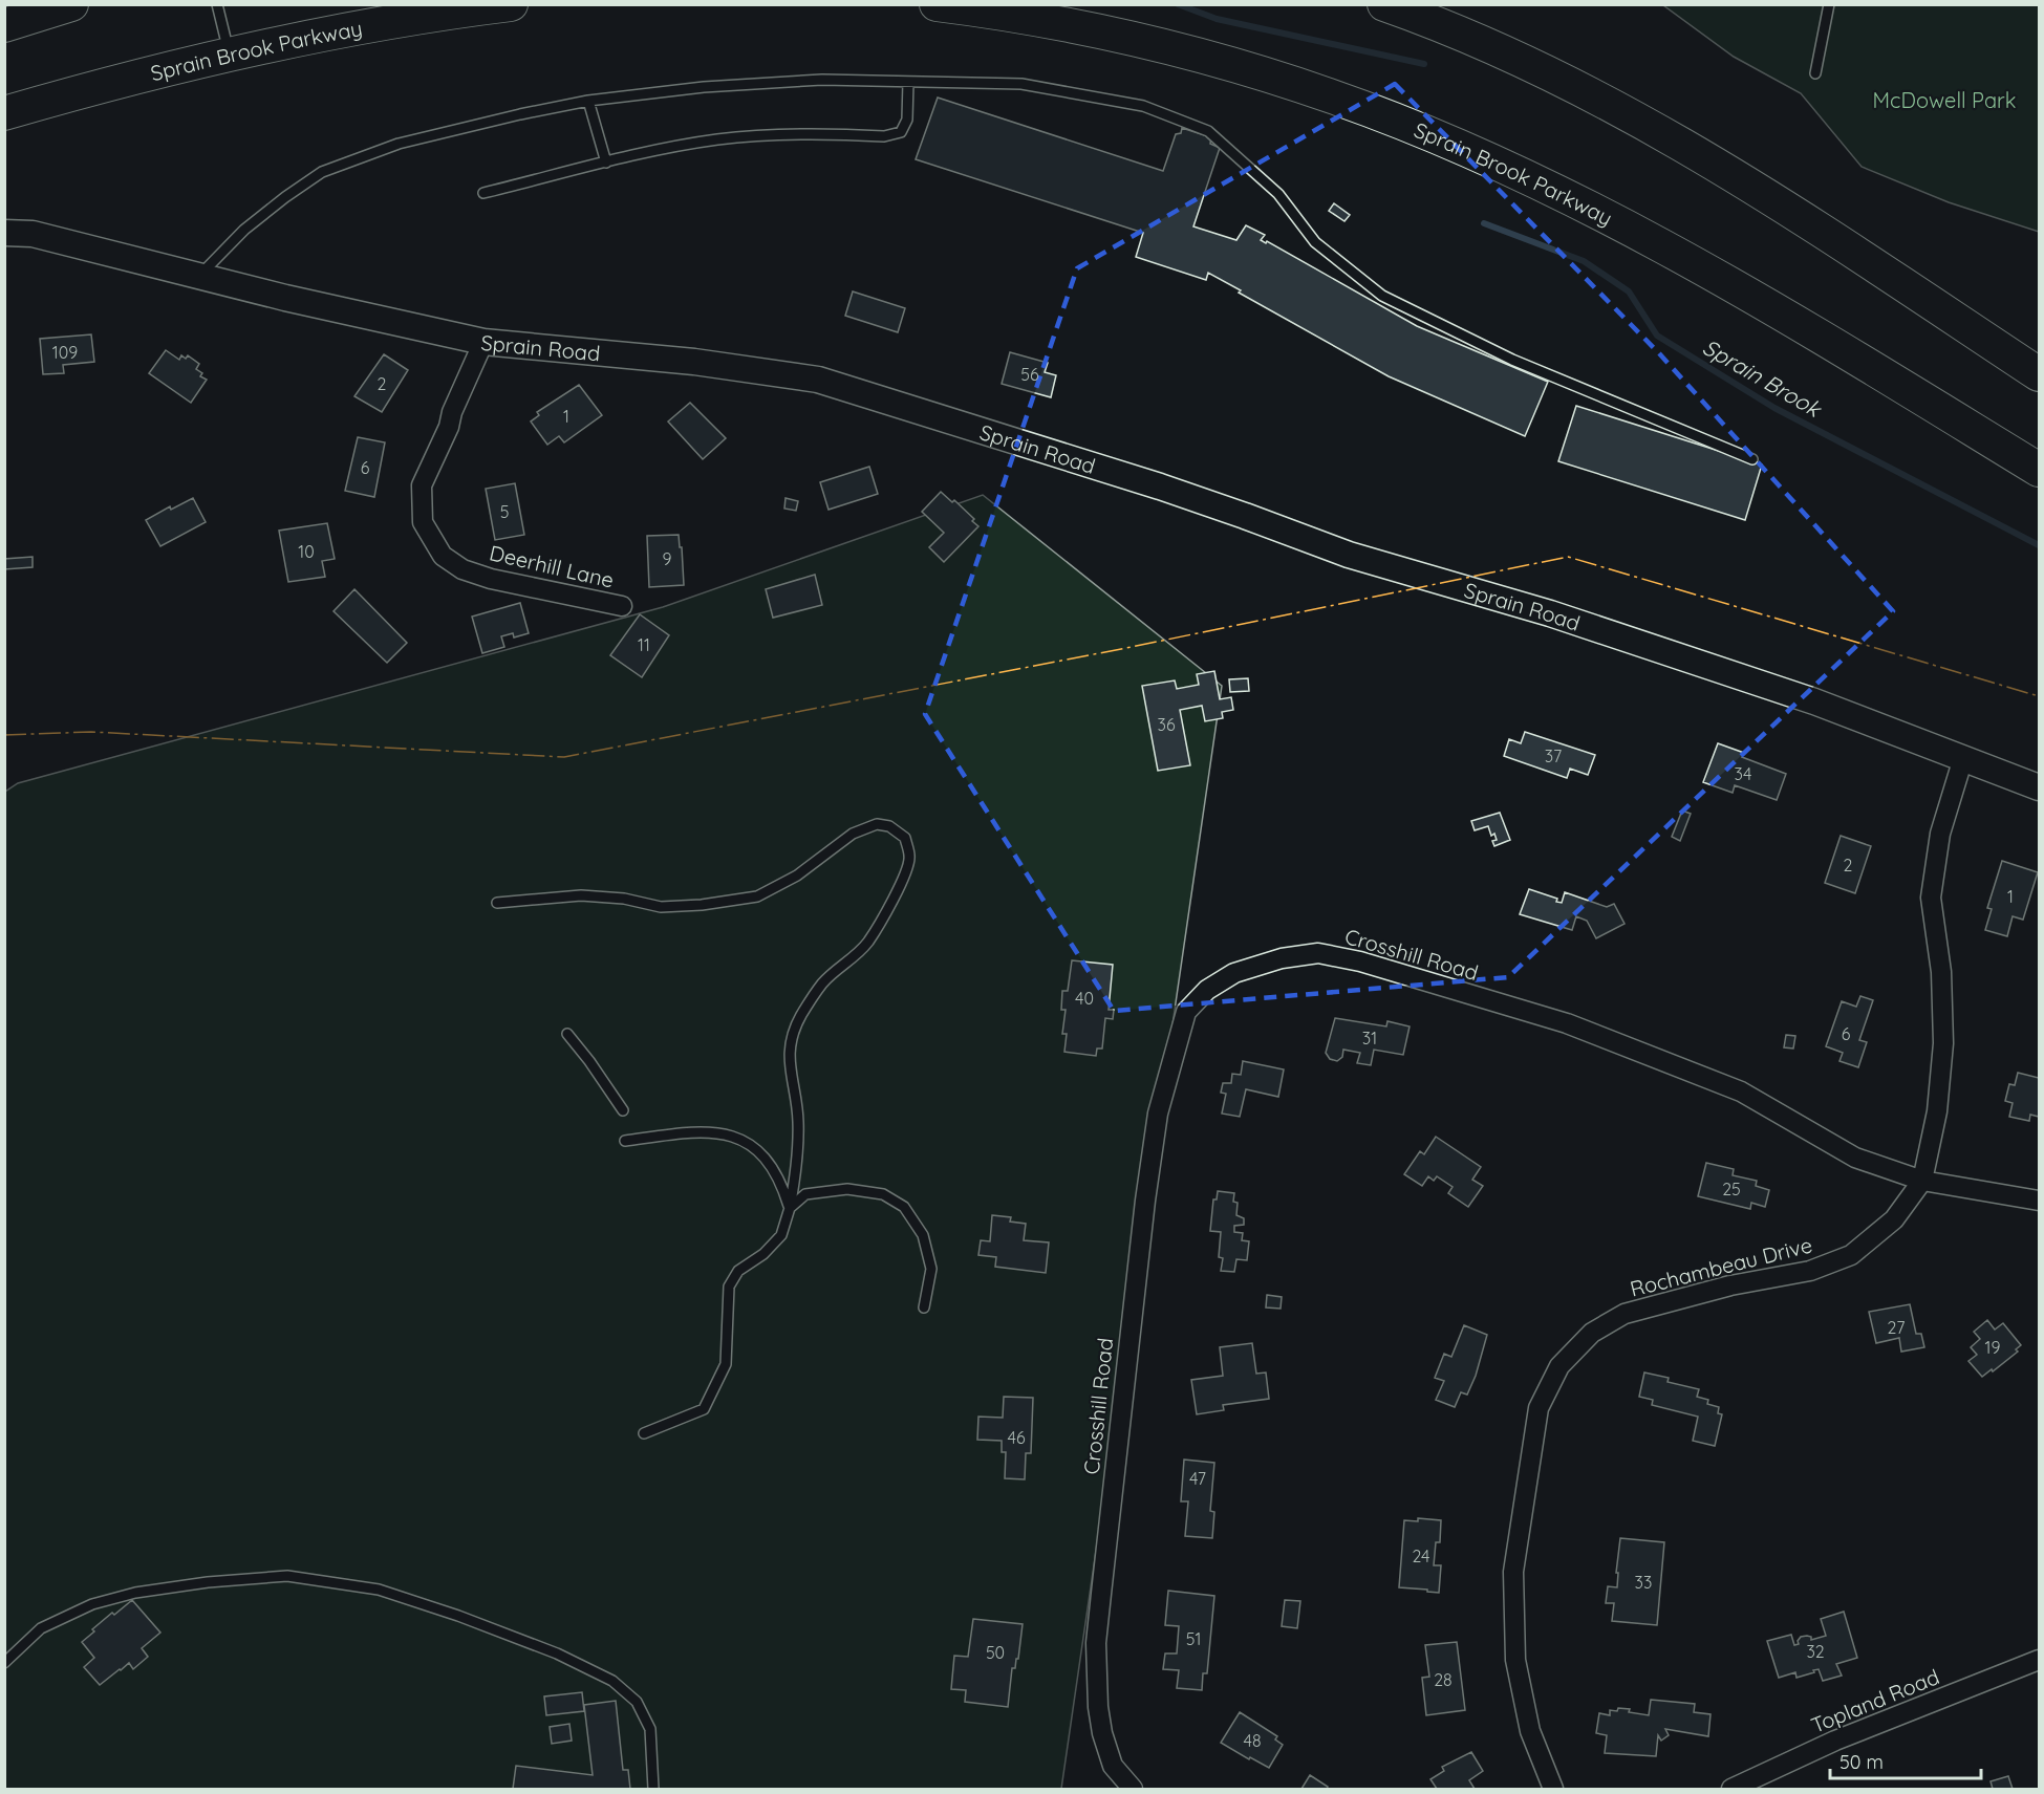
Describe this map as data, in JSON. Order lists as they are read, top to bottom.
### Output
{
  "streets": {
    "highway": ["Sprain Brook Parkway"],
    "street": [
      "Sprain Road",
      "Deerhill Lane",
      "Crosshill Road",
      "Rochambeau Drive",
      "Topland Road"
    ]
  },
  "crossings": [
    ["Sprain Road", "Deerhill Lane"],
    ["Sprain Road", "Rochambeau Drive"],
    ["Crosshill Road", "Rochambeau Drive"]
  ],
  "water": ["Sprain Brook"],
  "parks": ["McDowell Park"],
  "house_numbers": [
    "109",
    "56",
    "2",
    "1",
    "6",
    "5",
    "10",
    "9",
    "11",
    "36",
    "37",
    "34",
    "2",
    "1",
    "40",
    "6",
    "31",
    "25",
    "27",
    "19",
    "46",
    "47",
    "24",
    "33",
    "51",
    "32",
    "50",
    "28",
    "48"
  ],
  "scale_bar": "50 m"
}
